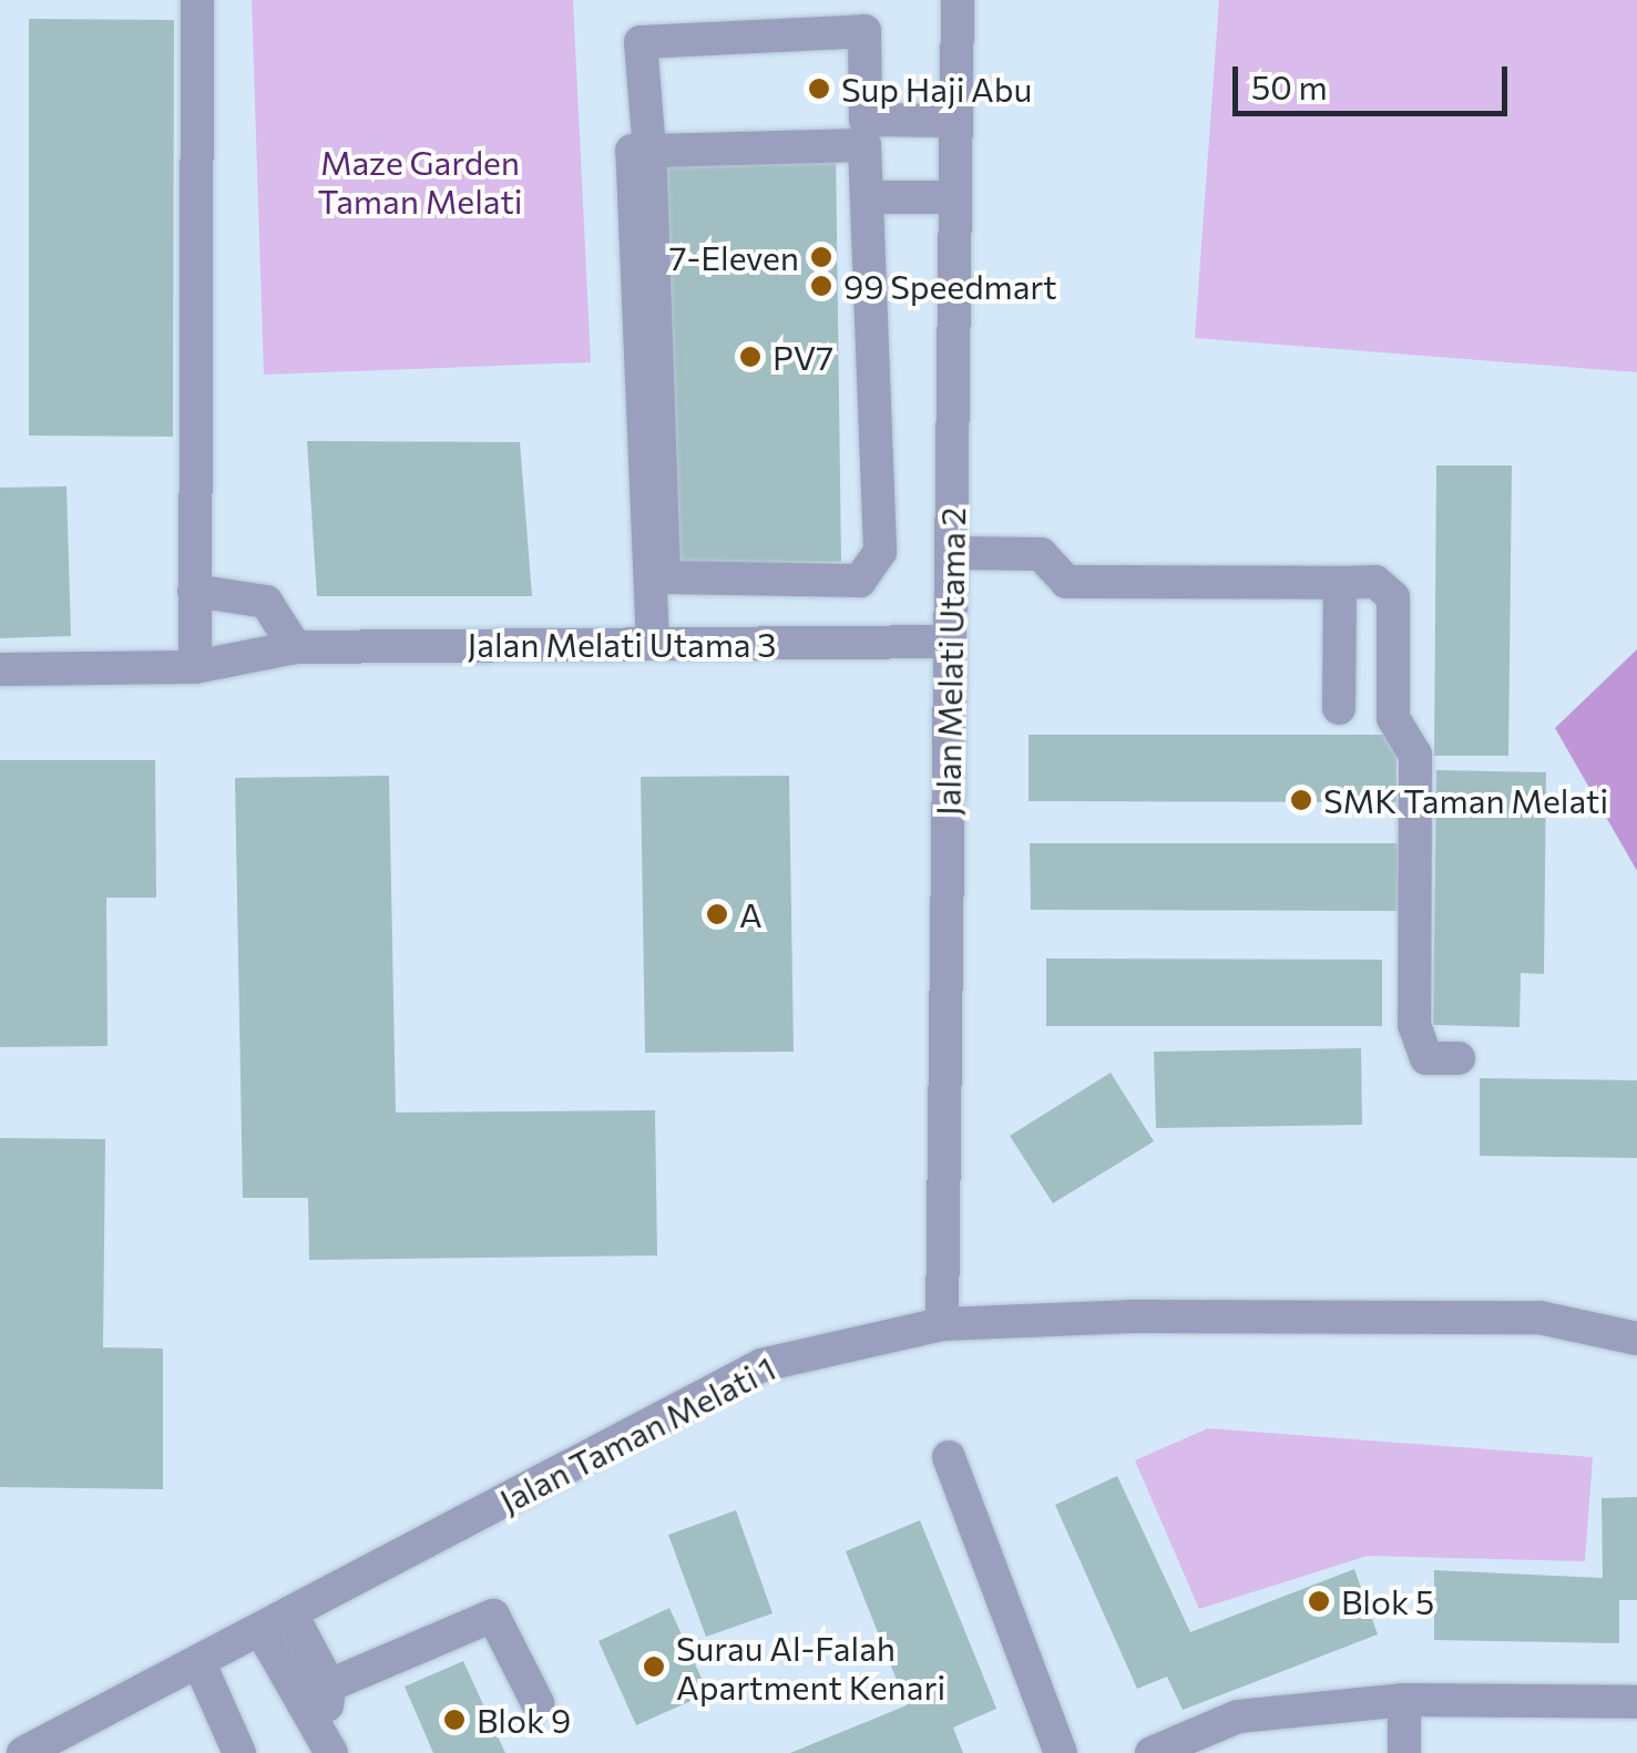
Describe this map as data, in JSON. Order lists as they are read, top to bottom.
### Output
{
  "streets": {
    "street": ["Jalan Melati Utama 3", "Jalan Melati Utama 2", "Jalan Taman Melati 1"]
  },
  "crossings": [
    ["Jalan Melati Utama 3", "Jalan Melati Utama 2"],
    ["Jalan Melati Utama 2", "Jalan Taman Melati 1"]
  ],
  "parks": ["Maze Garden Taman Melati"],
  "places": [
    "Sup Haji Abu",
    "7-Eleven",
    "99 Speedmart",
    "PV7",
    "SMK Taman Melati",
    "A",
    "Blok 5",
    "Surau Al-Falah Apartment Kenari",
    "Blok 9"
  ],
  "scale_bar": "50 m"
}
